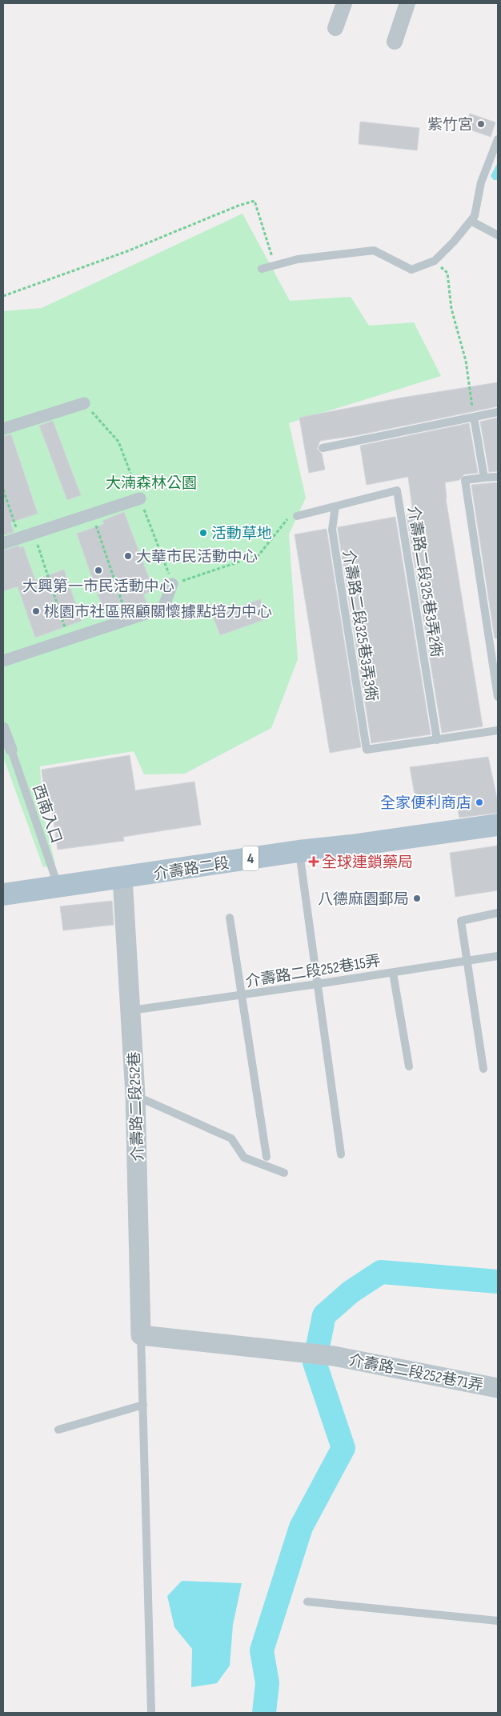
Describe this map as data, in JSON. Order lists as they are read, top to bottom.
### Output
{
  "streets": {
    "main road": ["4", "介壽路二段"],
    "street": ["介壽路二段252巷", "介壽路二段252巷71弄"],
    "lane": [
      "介壽路二段325巷3弄2衖",
      "介壽路二段325巷3弄3衖",
      "西南入口",
      "介壽路二段252巷15弄"
    ]
  },
  "crossings": [
    ["介壽路二段325巷3弄2衖", "介壽路二段325巷3弄3衖"],
    ["西南入口", "介壽路二段"],
    ["介壽路二段", "介壽路二段252巷"],
    ["介壽路二段252巷15弄", "介壽路二段252巷"],
    ["介壽路二段252巷", "介壽路二段252巷71弄"]
  ],
  "parks": ["大湳森林公園"],
  "places": {
    "other": [
      "紫竹宮",
      "活動草地",
      "大華市民活動中心",
      "大興第一市民活動中心",
      "桃園市社區照顧關懷據點培力中心",
      "全家便利商店",
      "八德麻園郵局"
    ],
    "health": ["全球連鎖藥局"]
  }
}
